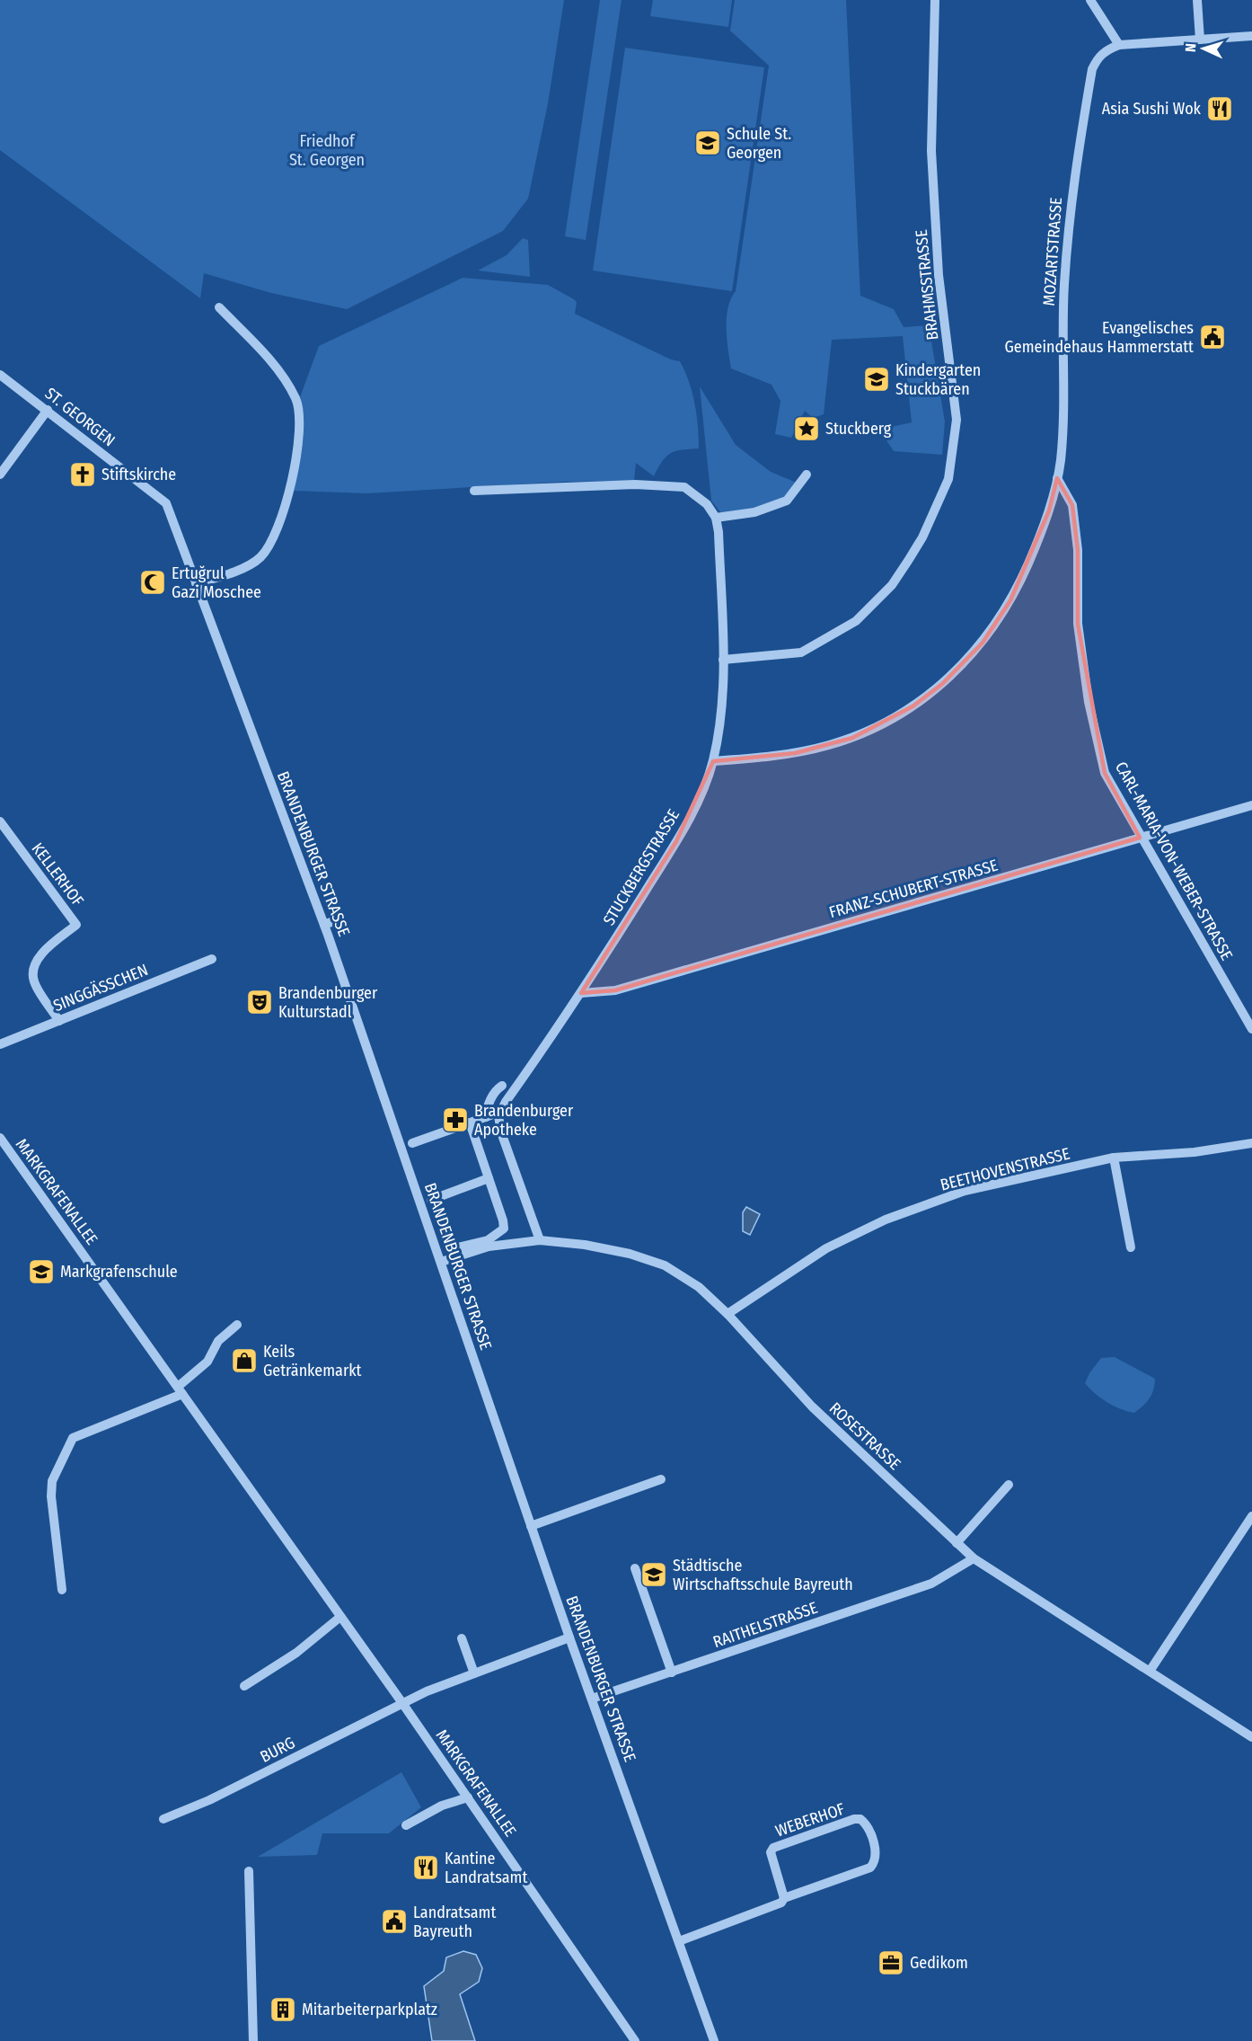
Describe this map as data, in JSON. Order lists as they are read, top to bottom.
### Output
{
  "streets": {
    "street": [
      "MOZARTSTRASSE",
      "BRAHMSSTRASSE",
      "ST. GEORGEN",
      "BRANDENBURGER STRASSE",
      "CARL-MARIA-VON-WEBER-STRASSE",
      "STUCKBERGSTRASSE",
      "KELLERHOF",
      "FRANZ-SCHUBERT-STRASSE",
      "SINGGÄSSCHEN",
      "BEETHOVENSTRASSE",
      "MARKGRAFENALLEE",
      "ROSESTRASSE",
      "RAITHELSTRASSE",
      "BURG",
      "WEBERHOF"
    ]
  },
  "crossings": [
    ["MOZARTSTRASSE", "CARL-MARIA-VON-WEBER-STRASSE"],
    ["MOZARTSTRASSE", "STUCKBERGSTRASSE"],
    ["BRAHMSSTRASSE", "STUCKBERGSTRASSE"],
    ["ST. GEORGEN", "BRANDENBURGER STRASSE"],
    ["BRANDENBURGER STRASSE", "ROSESTRASSE"],
    ["BRANDENBURGER STRASSE", "RAITHELSTRASSE"],
    ["BRANDENBURGER STRASSE", "WEBERHOF"],
    ["CARL-MARIA-VON-WEBER-STRASSE", "FRANZ-SCHUBERT-STRASSE"],
    ["STUCKBERGSTRASSE", "FRANZ-SCHUBERT-STRASSE"],
    ["STUCKBERGSTRASSE", "ROSESTRASSE"],
    ["KELLERHOF", "SINGGÄSSCHEN"],
    ["BEETHOVENSTRASSE", "ROSESTRASSE"],
    ["MARKGRAFENALLEE", "BURG"],
    ["ROSESTRASSE", "RAITHELSTRASSE"]
  ],
  "parks": ["Friedhof St. Georgen"],
  "places": {
    "restaurant": ["Asia Sushi Wok", "Kantine Landratsamt"],
    "school or university": [
      "Schule St. Georgen",
      "Kindergarten Stuckbären",
      "Markgrafenschule",
      "Städtische Wirtschaftsschule Bayreuth"
    ],
    "public building": ["Evangelisches Gemeindehaus Hammerstatt", "Landratsamt Bayreuth"],
    "place": ["Stuckberg"],
    "church": ["Stiftskirche"],
    "mosque": ["Ertuğrul Gazi Moschee"],
    "theatre": ["Brandenburger Kulturstadl"],
    "pharmacy": ["Brandenburger Apotheke"],
    "shop": ["Keils Getränkemarkt"],
    "office": ["Gedikom"],
    "building": ["Mitarbeiterparkplatz"]
  },
  "north": "left"
}
